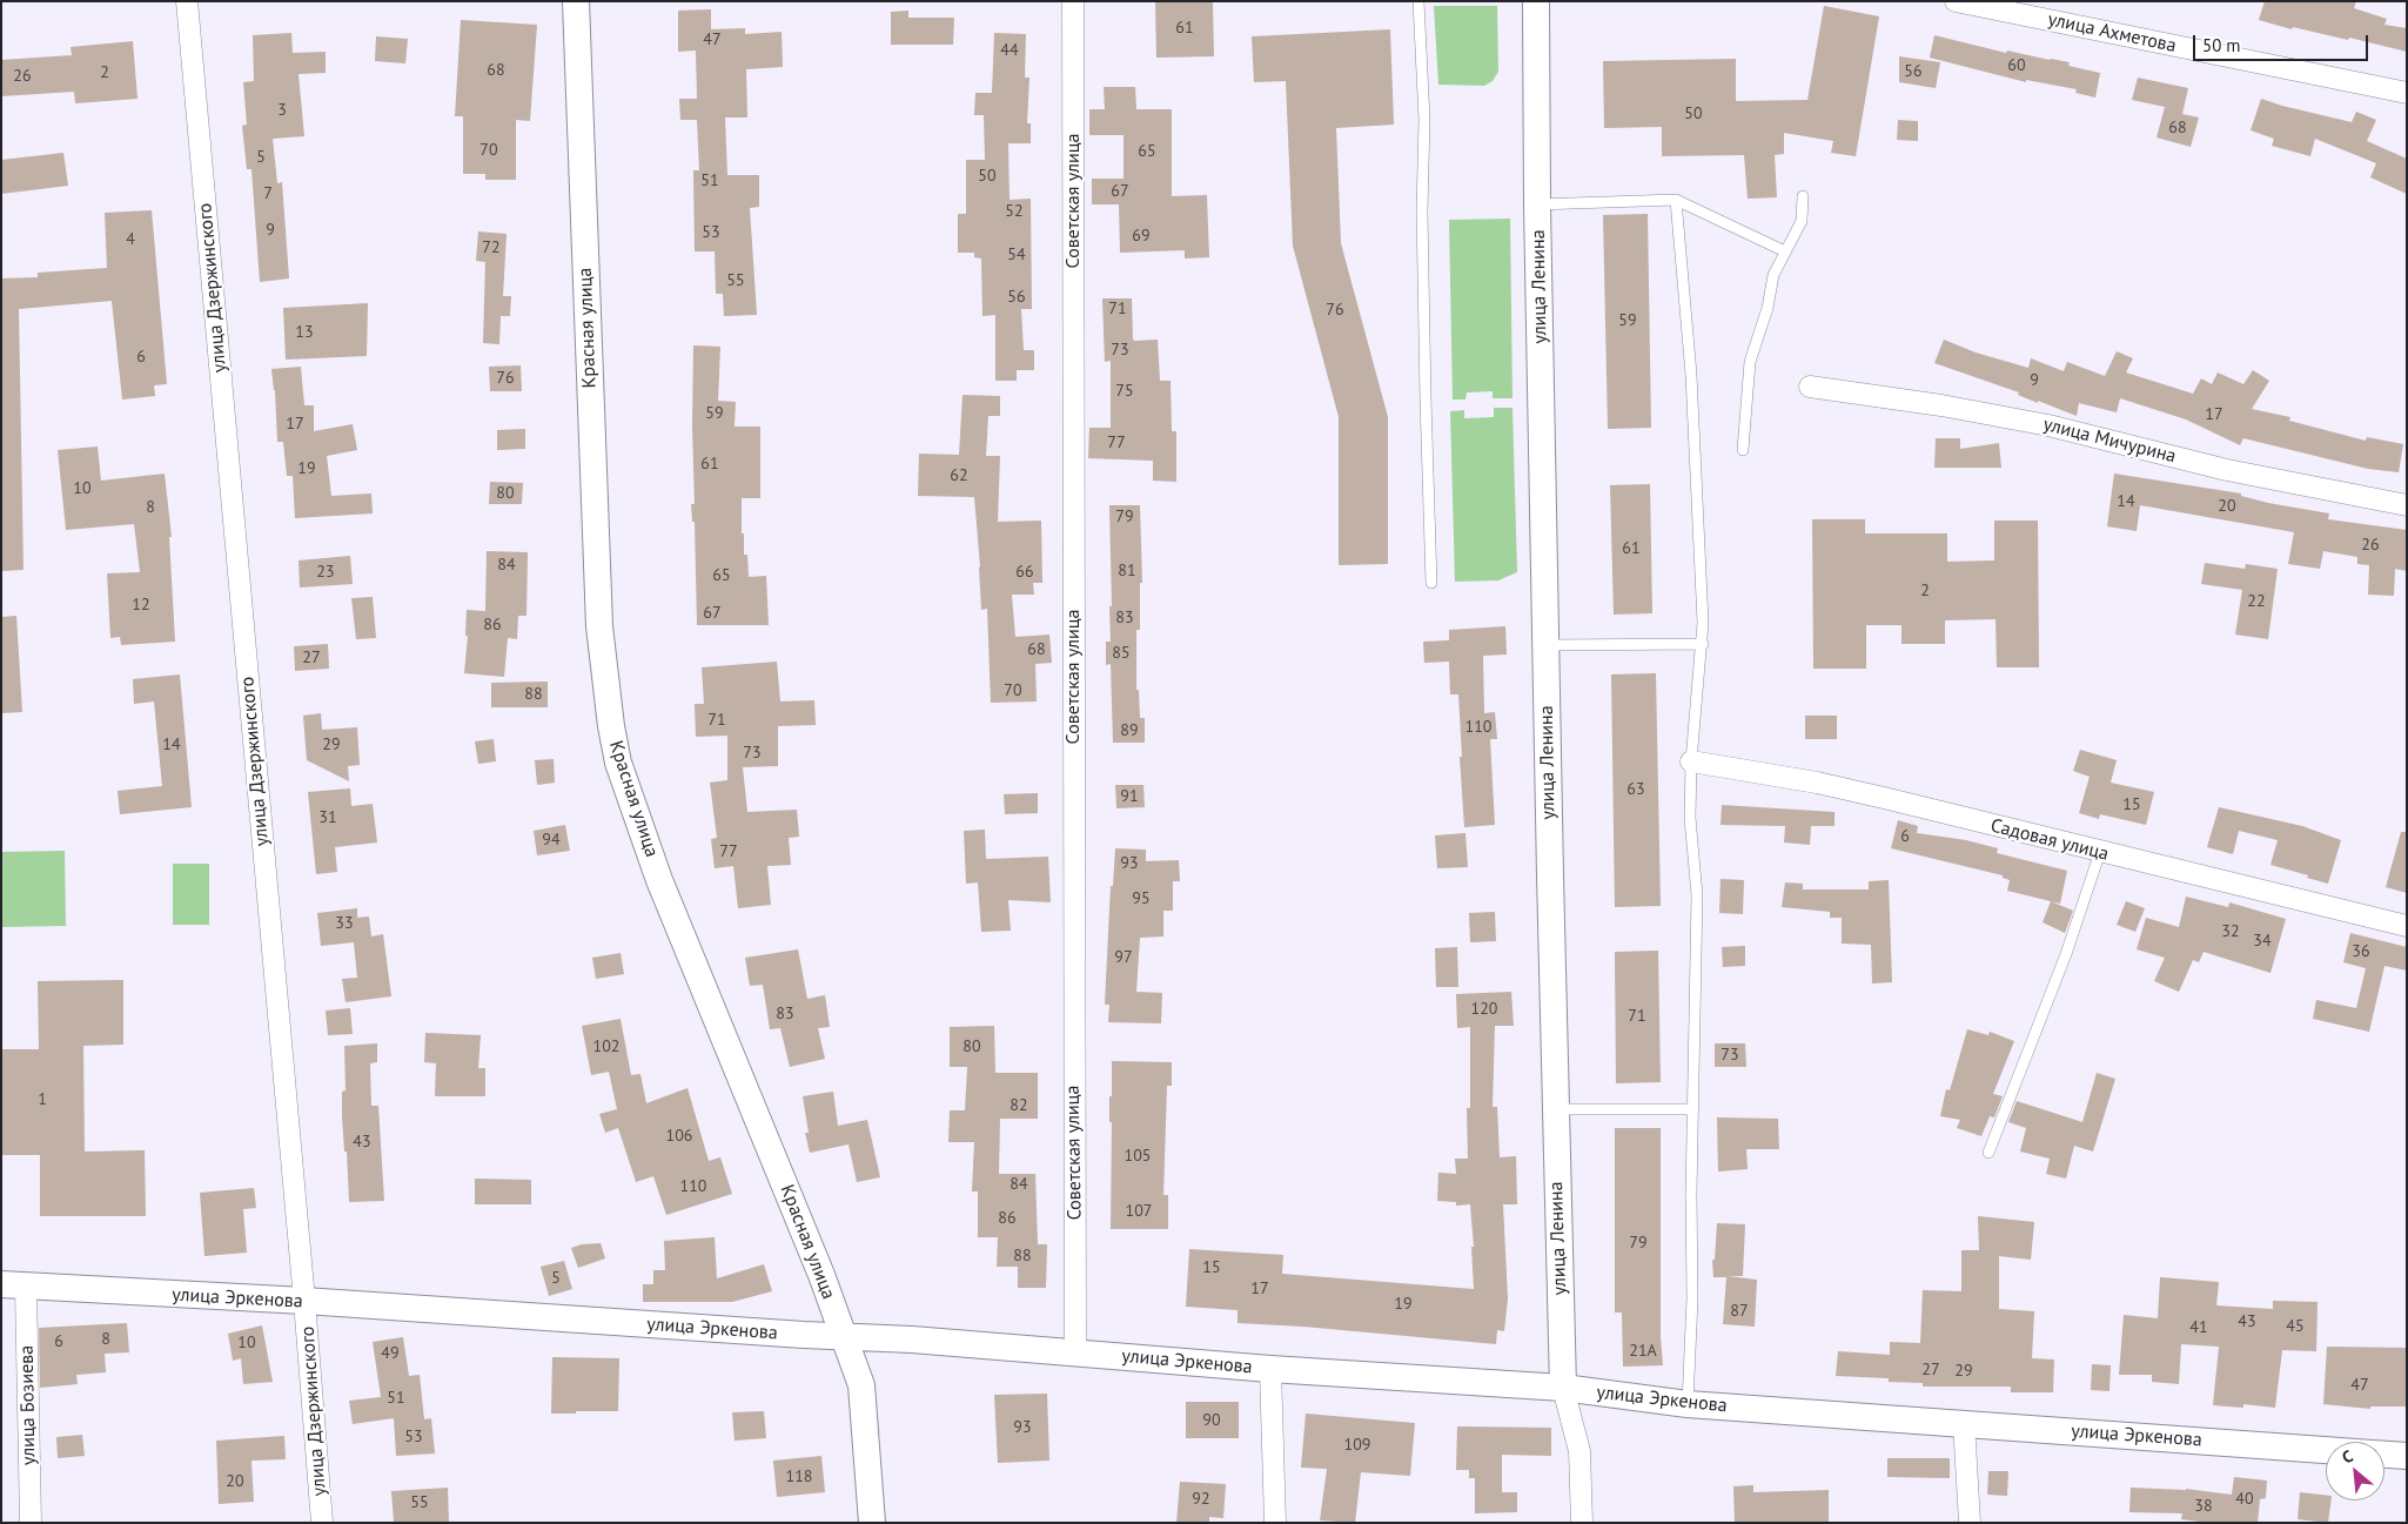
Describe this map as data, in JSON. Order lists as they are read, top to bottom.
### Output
{
  "streets": {
    "street": [
      "улица Ахметова",
      "Советская улица",
      "улица Ленина",
      "улица Дзержинского",
      "Красная улица",
      "улица Мичурина",
      "Садовая улица",
      "улица Эркенова",
      "улица Бозиева"
    ]
  },
  "crossings": [
    ["Советская улица", "улица Эркенова"],
    ["улица Ленина", "улица Эркенова"],
    ["улица Дзержинского", "улица Эркенова"],
    ["Красная улица", "улица Эркенова"],
    ["улица Эркенова", "улица Бозиева"]
  ],
  "house_numbers": [
    "61",
    "47",
    "44",
    "60",
    "68",
    "56",
    "2",
    "26",
    "3",
    "50",
    "68",
    "70",
    "65",
    "5",
    "50",
    "51",
    "67",
    "7",
    "52",
    "9",
    "53",
    "69",
    "4",
    "72",
    "54",
    "55",
    "56",
    "71",
    "76",
    "59",
    "13",
    "73",
    "6",
    "76",
    "9",
    "75",
    "59",
    "17",
    "17",
    "77",
    "61",
    "19",
    "62",
    "10",
    "80",
    "14",
    "20",
    "8",
    "79",
    "26",
    "61",
    "84",
    "81",
    "23",
    "66",
    "65",
    "2",
    "22",
    "12",
    "67",
    "83",
    "86",
    "68",
    "85",
    "27",
    "70",
    "88",
    "71",
    "110",
    "89",
    "14",
    "29",
    "73",
    "63",
    "91",
    "15",
    "31",
    "6",
    "94",
    "77",
    "93",
    "95",
    "33",
    "32",
    "34",
    "36",
    "97",
    "120",
    "83",
    "71",
    "102",
    "80",
    "73",
    "1",
    "82",
    "106",
    "43",
    "105",
    "84",
    "110",
    "107",
    "86",
    "79",
    "88",
    "15",
    "5",
    "17",
    "19",
    "87",
    "43",
    "45",
    "41",
    "8",
    "6",
    "10",
    "21А",
    "49",
    "27",
    "29",
    "47",
    "51",
    "90",
    "93",
    "53",
    "109",
    "118",
    "20",
    "92",
    "40",
    "55",
    "38"
  ],
  "scale_bar": "50 m",
  "north": "top left"
}
